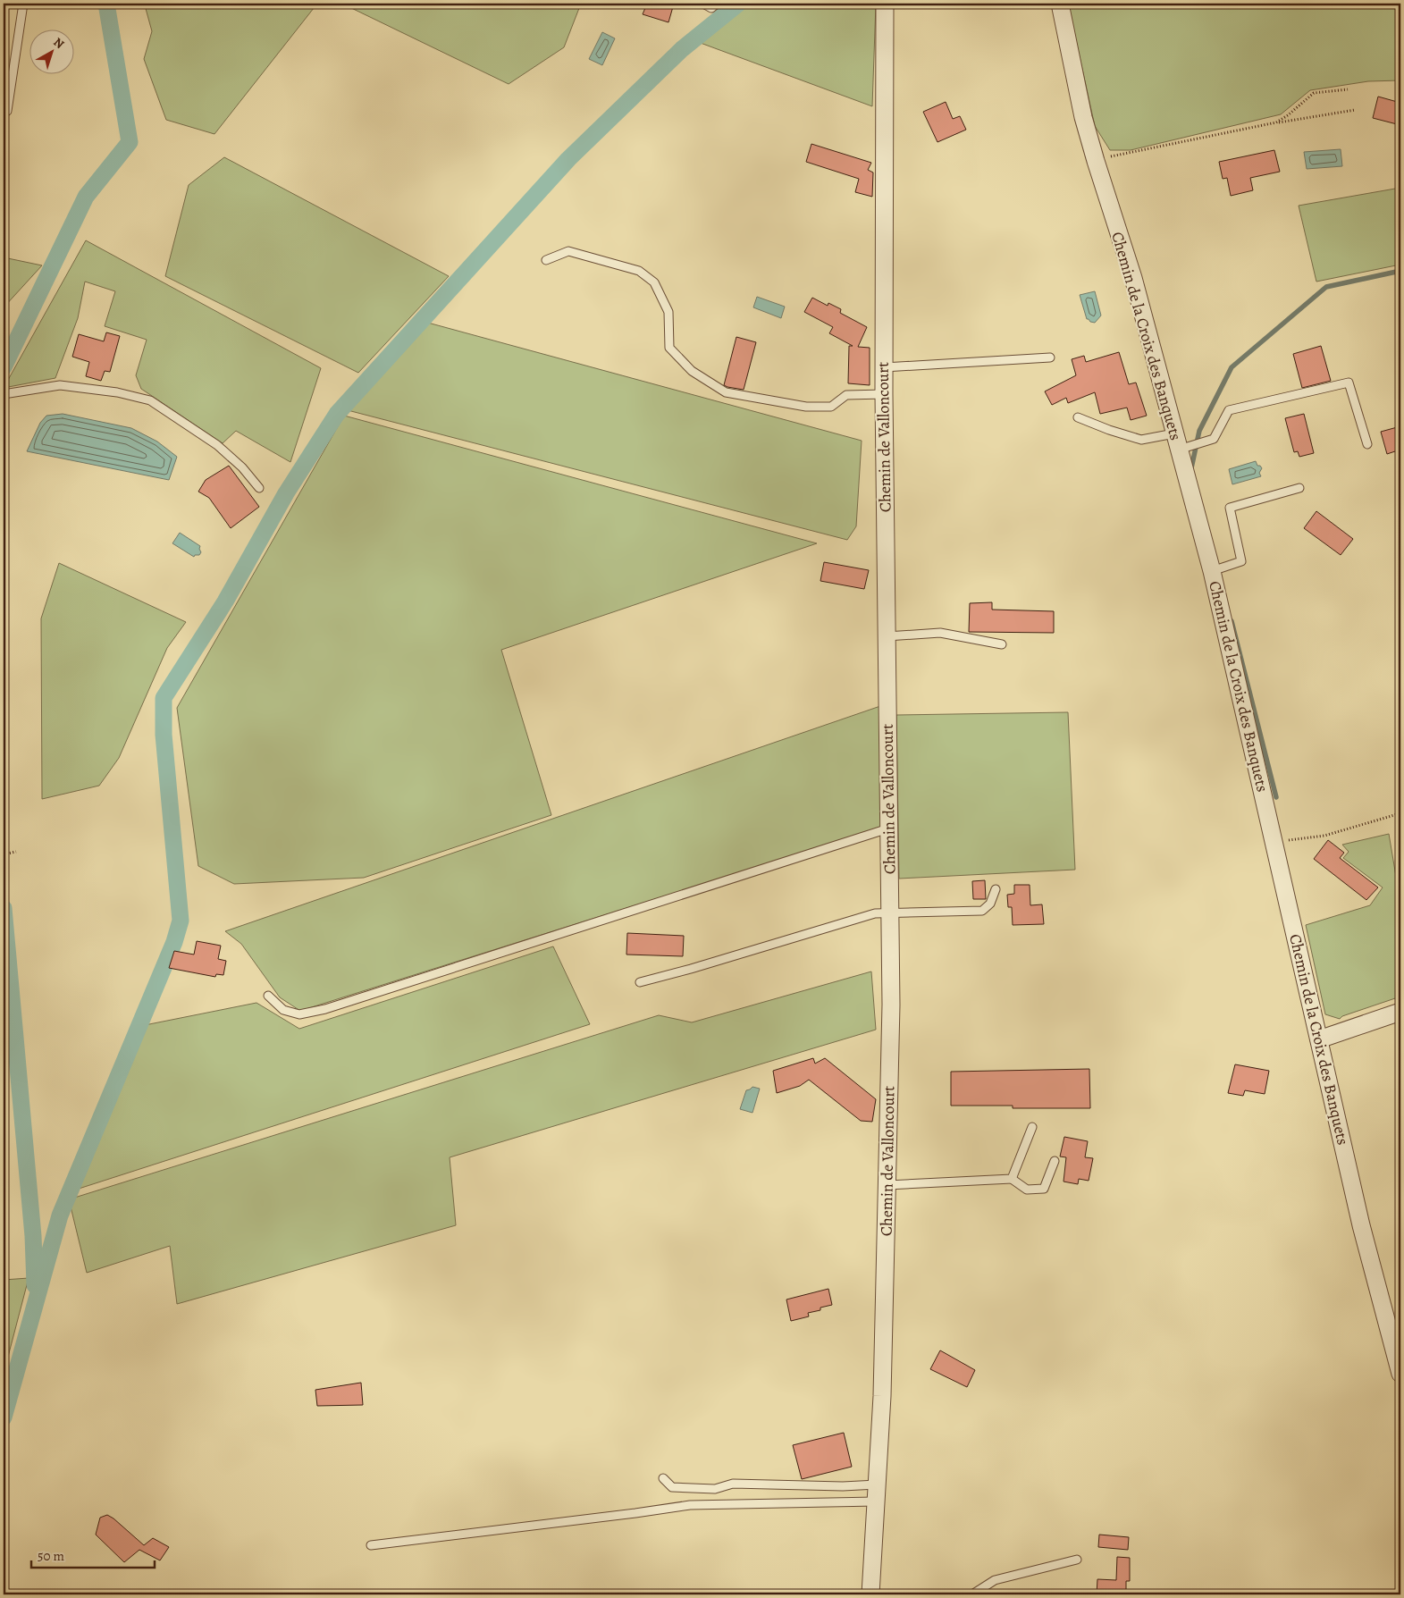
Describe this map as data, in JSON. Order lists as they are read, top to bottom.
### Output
{
  "streets": {
    "street": ["Chemin de la Croix des Banquets", "Chemin de Valloncourt"]
  },
  "scale_bar": "50 m",
  "north": "top right"
}
